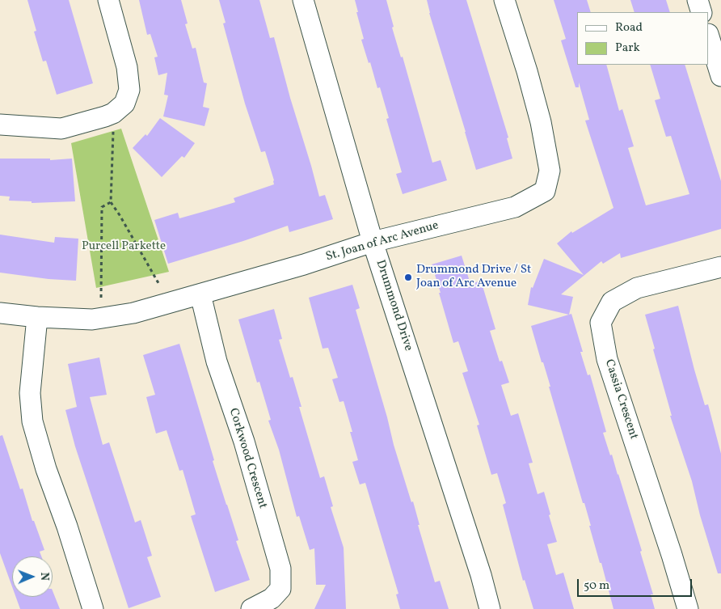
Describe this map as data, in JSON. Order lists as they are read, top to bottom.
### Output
{
  "streets": {
    "street": [
      "St. Joan of Arc Avenue",
      "Drummond Drive",
      "Cassia Crescent",
      "Corkwood Crescent"
    ]
  },
  "crossings": [
    ["St. Joan of Arc Avenue", "Drummond Drive"],
    ["St. Joan of Arc Avenue", "Corkwood Crescent"]
  ],
  "parks": ["Purcell Parkette"],
  "places": ["Drummond Drive / St Joan of Arc Avenue"],
  "legend": ["Road", "Park"],
  "scale_bar": "50 m",
  "north": "right"
}
